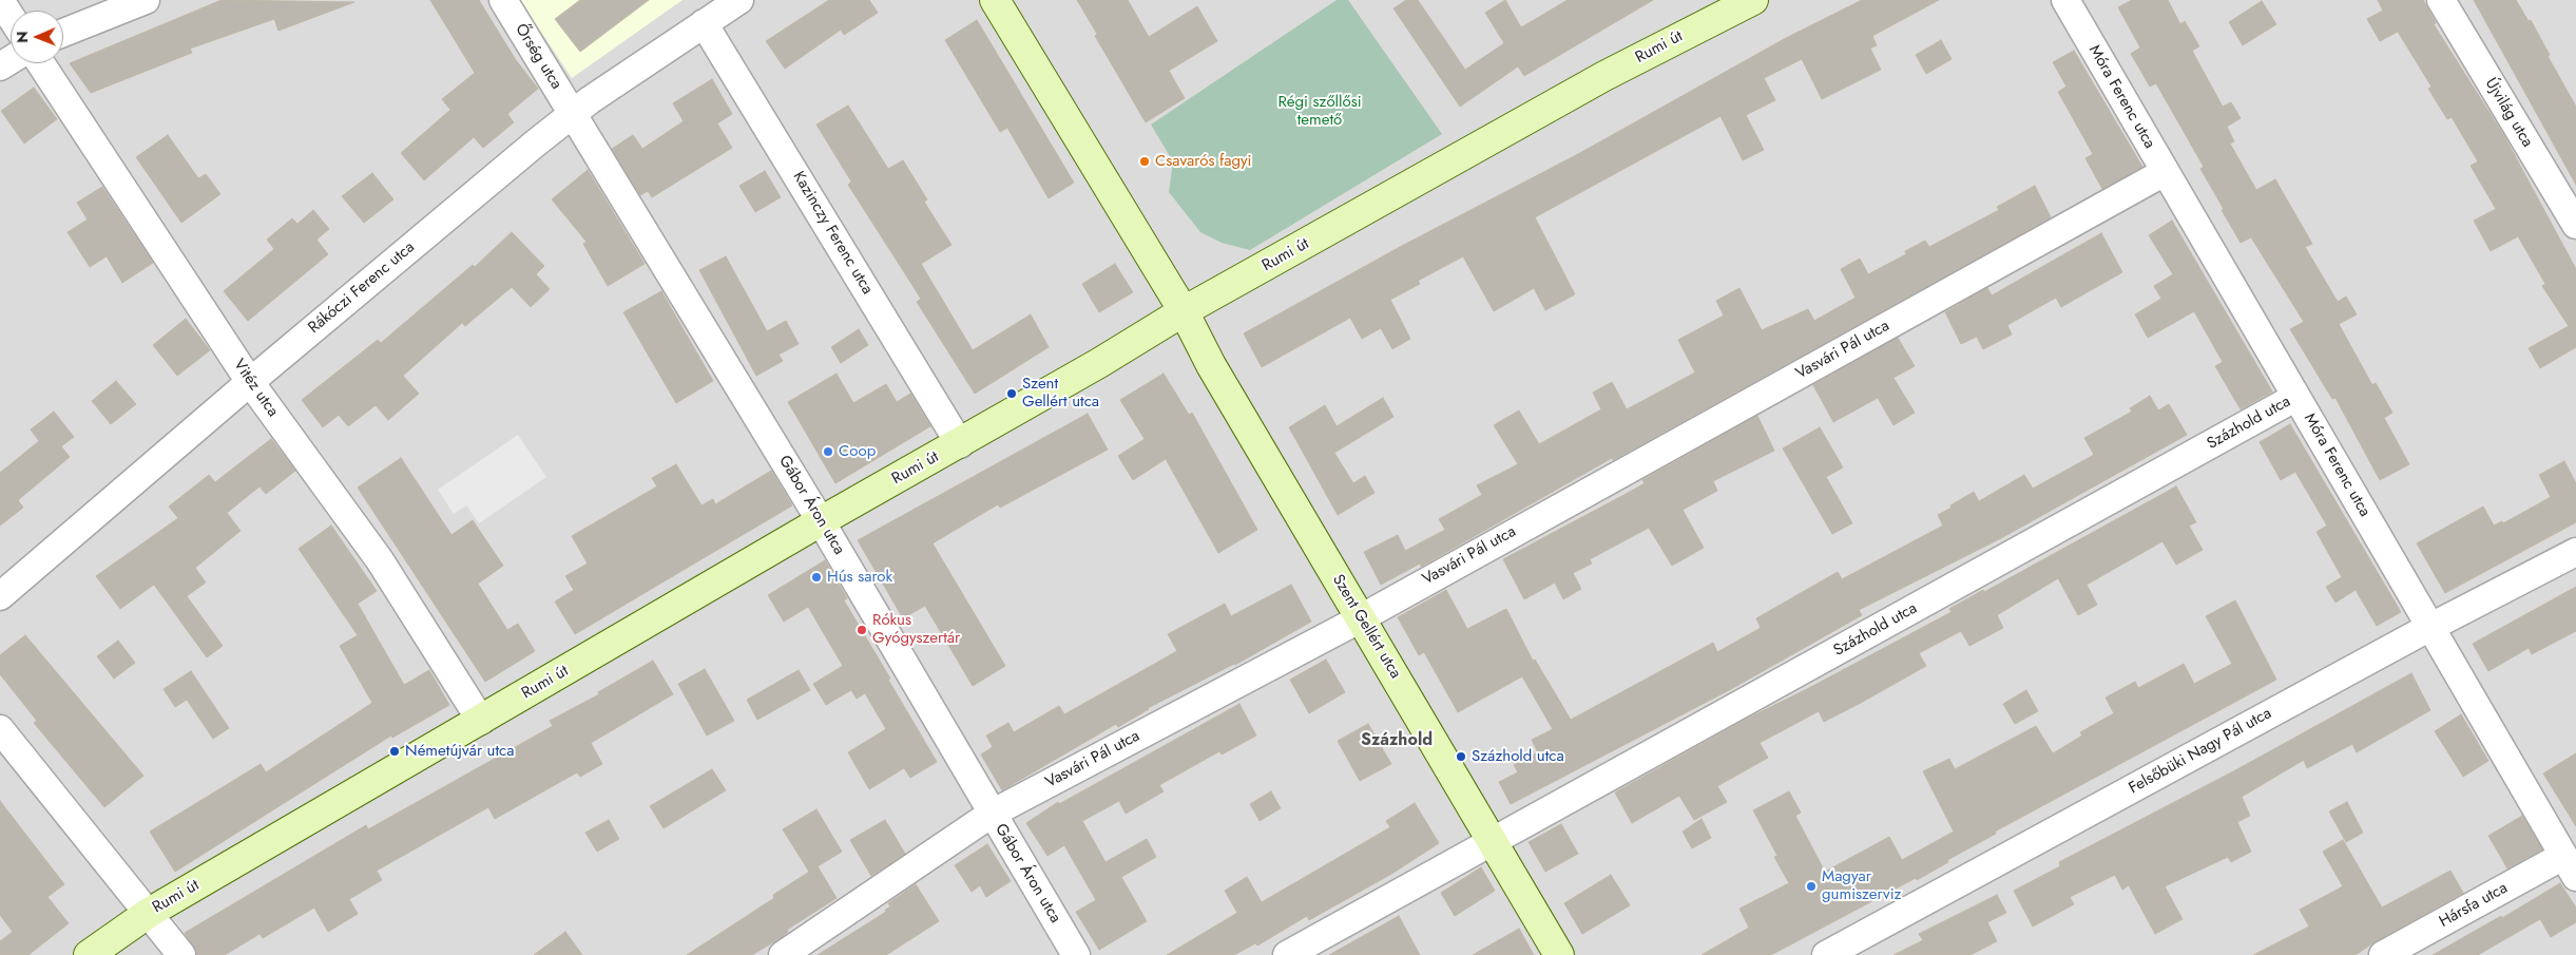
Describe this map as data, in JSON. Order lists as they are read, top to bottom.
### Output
{
  "streets": {
    "street": [
      "Rumi út",
      "Őrség utca",
      "Móra Ferenc utca",
      "Újvilág utca",
      "Kazinczy Ferenc utca",
      "Rákóczi Ferenc utca",
      "Vasvári Pál utca",
      "Vitéz utca",
      "Százhold utca",
      "Gábor Áron utca",
      "Szent Gellért utca",
      "Felsőbüki Nagy Pál utca",
      "Hársfa utca"
    ]
  },
  "crossings": [
    ["Rumi út", "Kazinczy Ferenc utca"],
    ["Rumi út", "Vitéz utca"],
    ["Rumi út", "Gábor Áron utca"],
    ["Rumi út", "Szent Gellért utca"],
    ["Őrség utca", "Rákóczi Ferenc utca"],
    ["Őrség utca", "Gábor Áron utca"],
    ["Móra Ferenc utca", "Vasvári Pál utca"],
    ["Móra Ferenc utca", "Százhold utca"],
    ["Móra Ferenc utca", "Felsőbüki Nagy Pál utca"],
    ["Móra Ferenc utca", "Hársfa utca"],
    ["Kazinczy Ferenc utca", "Rákóczi Ferenc utca"],
    ["Rákóczi Ferenc utca", "Vitéz utca"],
    ["Rákóczi Ferenc utca", "Gábor Áron utca"],
    ["Vasvári Pál utca", "Gábor Áron utca"],
    ["Vasvári Pál utca", "Szent Gellért utca"],
    ["Százhold utca", "Szent Gellért utca"]
  ],
  "districts": ["Százhold"],
  "parks": ["Régi szőllősi temető"],
  "places": [
    "Csavarós fagyi",
    "Szent Gellért utca",
    "Coop",
    "Hús sarok",
    "Rókus Gyógyszertár",
    "Németújvár utca",
    "Százhold utca",
    "Magyar gumiszerviz"
  ],
  "north": "left"
}
